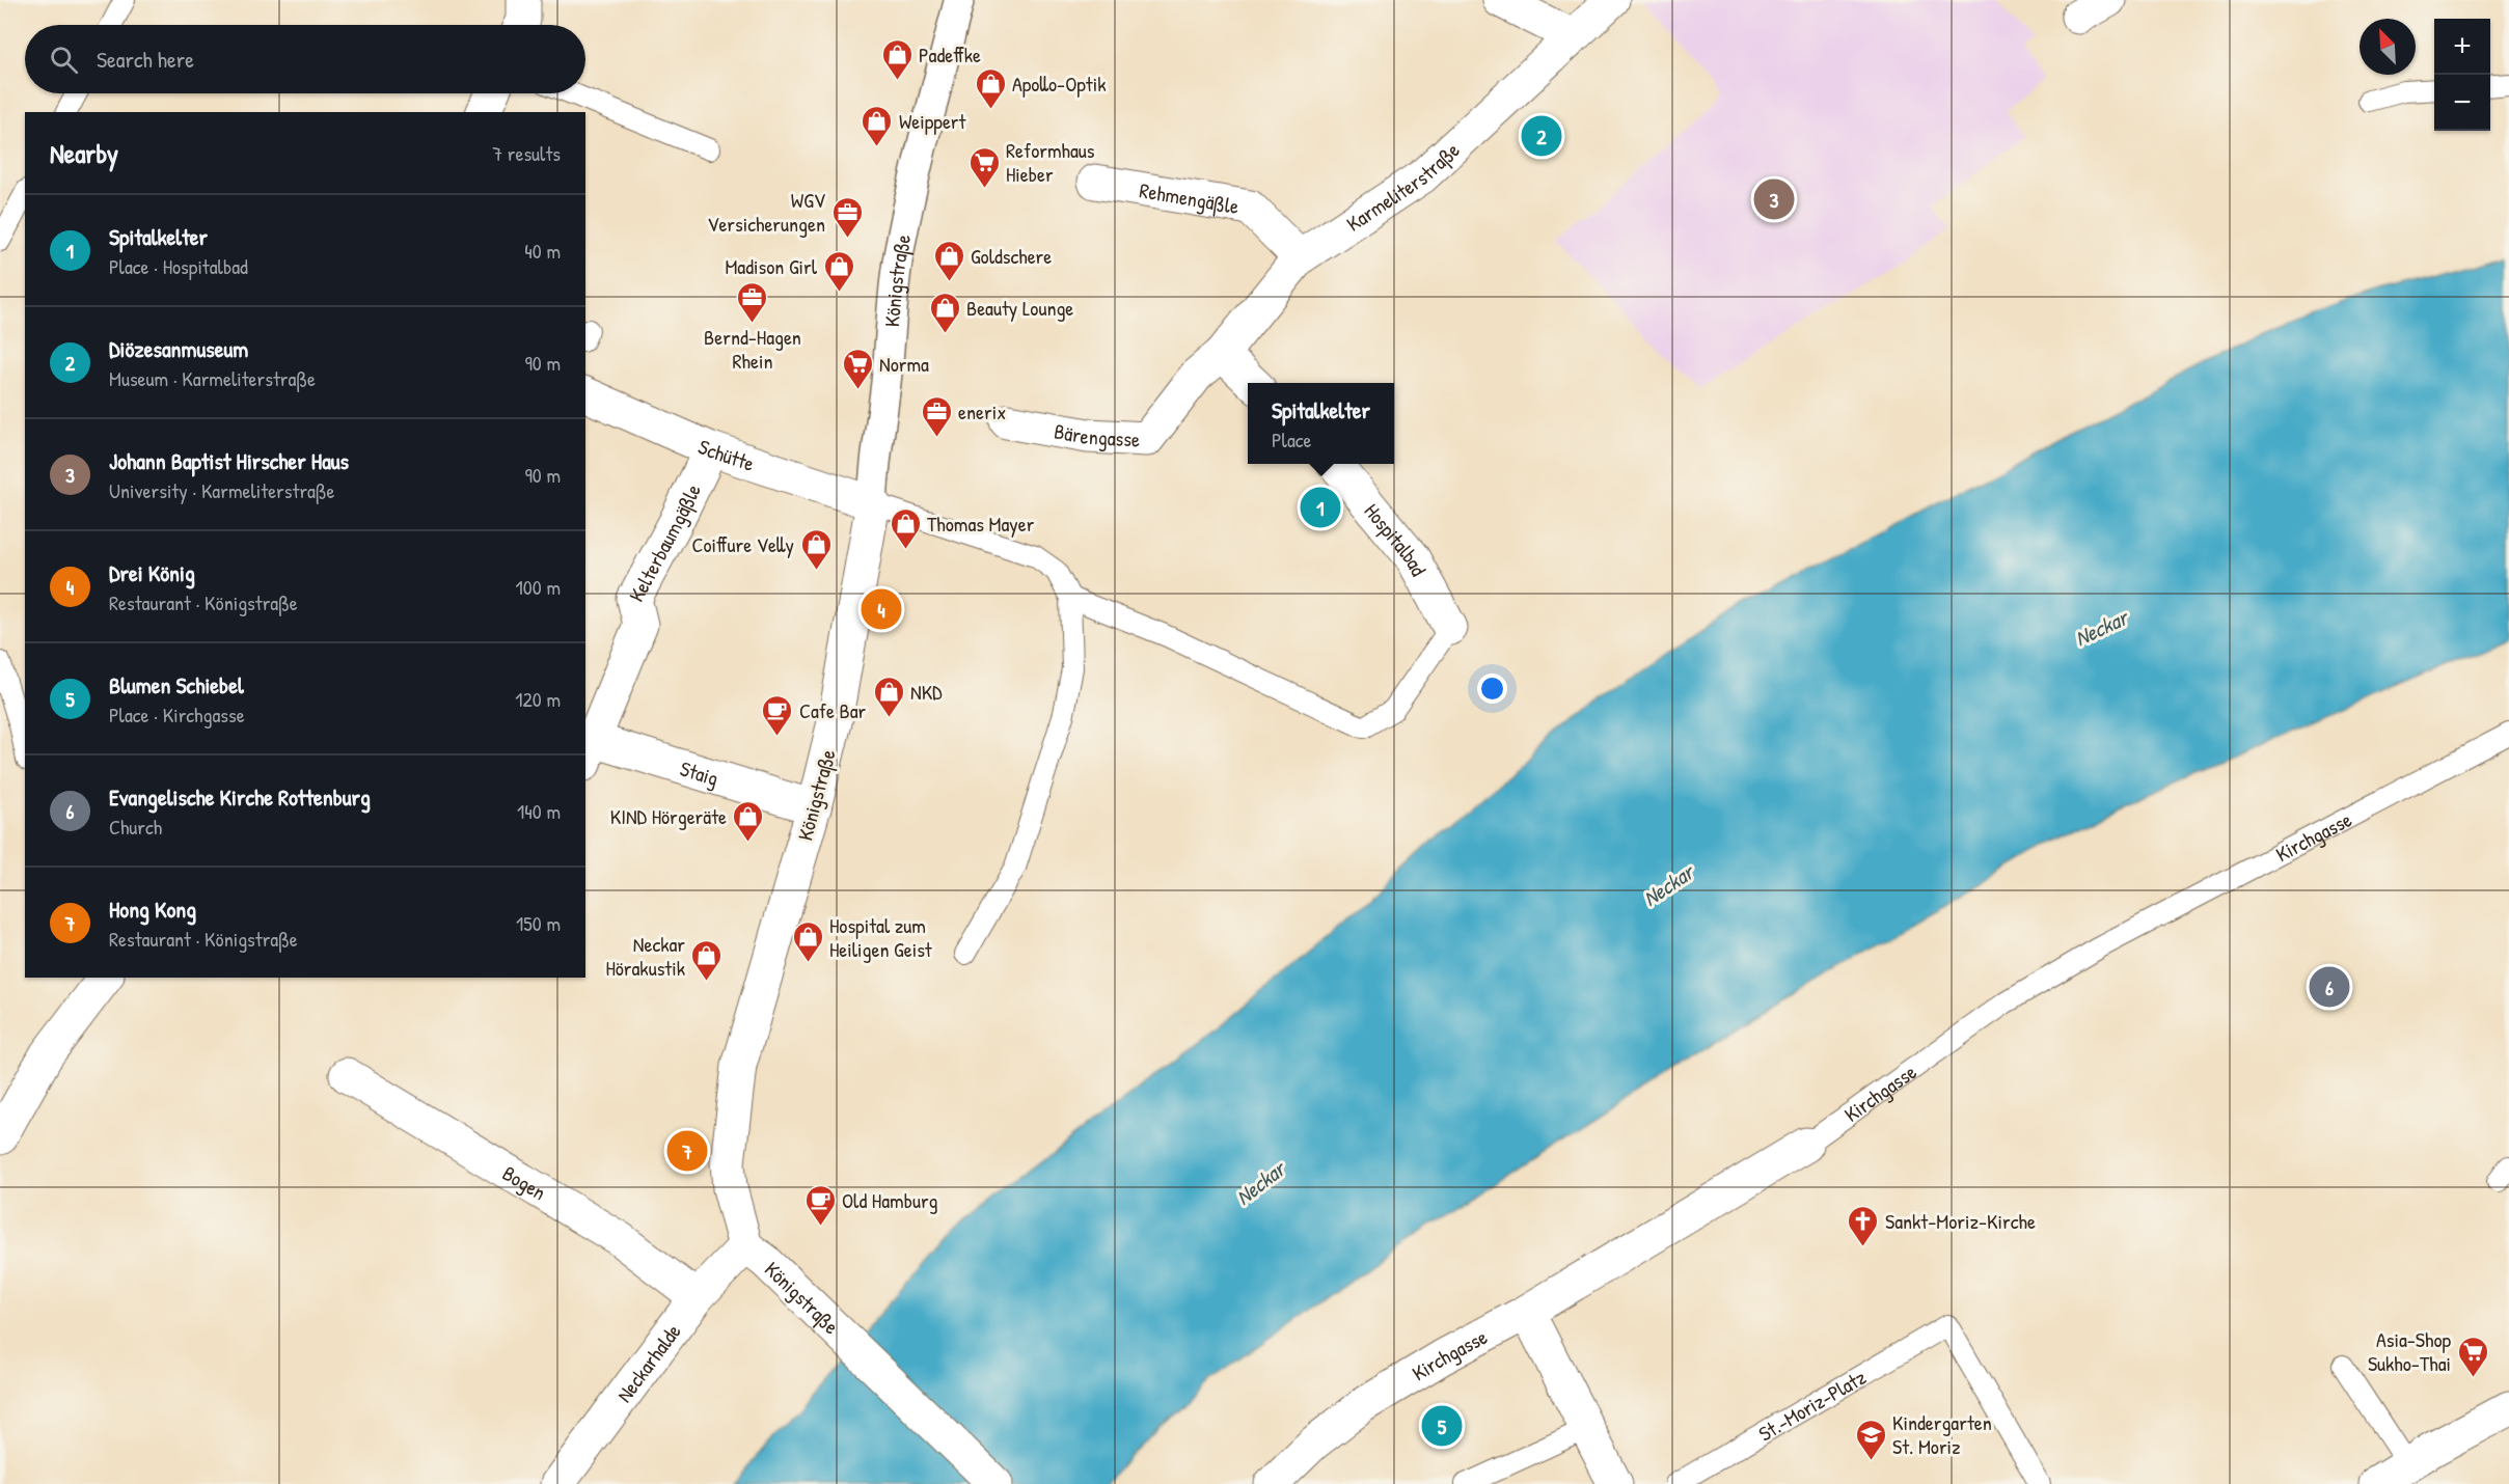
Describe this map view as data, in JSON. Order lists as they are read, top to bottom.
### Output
{
  "streets": {
    "street": [
      "Karmeliterstraße",
      "Rehmengäßle",
      "Königstraße",
      "Bärengasse",
      "Schütte",
      "Hospitalbad",
      "Kelterbaumgäßle",
      "Staig",
      "Kirchgasse",
      "Bogen",
      "Neckarhalde"
    ],
    "lane": ["St.-Moriz-Platz"]
  },
  "crossings": [
    ["Karmeliterstraße", "Rehmengäßle"],
    ["Karmeliterstraße", "Bärengasse"],
    ["Königstraße", "Schütte"],
    ["Königstraße", "Staig"],
    ["Königstraße", "Neckarhalde"],
    ["Schütte", "Kelterbaumgäßle"],
    ["Kelterbaumgäßle", "Staig"],
    ["Bogen", "Neckarhalde"]
  ],
  "water": ["Neckar"],
  "places": {
    "shop": [
      "Padeffke",
      "Apollo-Optik",
      "Weippert",
      "Goldschere",
      "Madison Girl",
      "Beauty Lounge",
      "Thomas Mayer",
      "Coiffure Velly",
      "NKD",
      "KIND Hörgeräte",
      "Hospital zum Heiligen Geist",
      "Neckar Hörakustik"
    ],
    "supermarket": ["Reformhaus Hieber", "Norma", "Asia-Shop Sukho-Thai"],
    "office": ["WGV Versicherungen", "Bernd-Hagen Rhein", "enerix"],
    "cafe": ["Cafe Bar", "Old Hamburg"],
    "church": ["Sankt-Moriz-Kirche"],
    "school or university": ["Kindergarten St. Moriz"]
  },
  "north": "top left",
  "page": {
    "map_buttons": ["+", "−"],
    "search": "Search here",
    "heading": ["Nearby", "7 results"],
    "pins": [
      "2",
      "3",
      "1",
      "4",
      "6",
      "7",
      "5"
    ],
    "list": [
      {
        "mark": "1",
        "name": "Spitalkelter",
        "note": "Place · Hospitalbad",
        "value": "40 m"
      },
      {
        "mark": "2",
        "name": "Diözesanmuseum",
        "note": "Museum · Karmeliterstraße",
        "value": "90 m"
      },
      {
        "mark": "3",
        "name": "Johann Baptist Hirscher Haus",
        "note": "University · Karmeliterstraße",
        "value": "90 m"
      },
      {
        "mark": "4",
        "name": "Drei König",
        "note": "Restaurant · Königstraße",
        "value": "100 m"
      },
      {
        "mark": "5",
        "name": "Blumen Schiebel",
        "note": "Place · Kirchgasse",
        "value": "120 m"
      },
      {
        "mark": "6",
        "name": "Evangelische Kirche Rottenburg",
        "note": "Church",
        "value": "140 m"
      },
      {
        "mark": "7",
        "name": "Hong Kong",
        "note": "Restaurant · Königstraße",
        "value": "150 m"
      }
    ],
    "popup": ["Spitalkelter", "Place"]
  }
}
